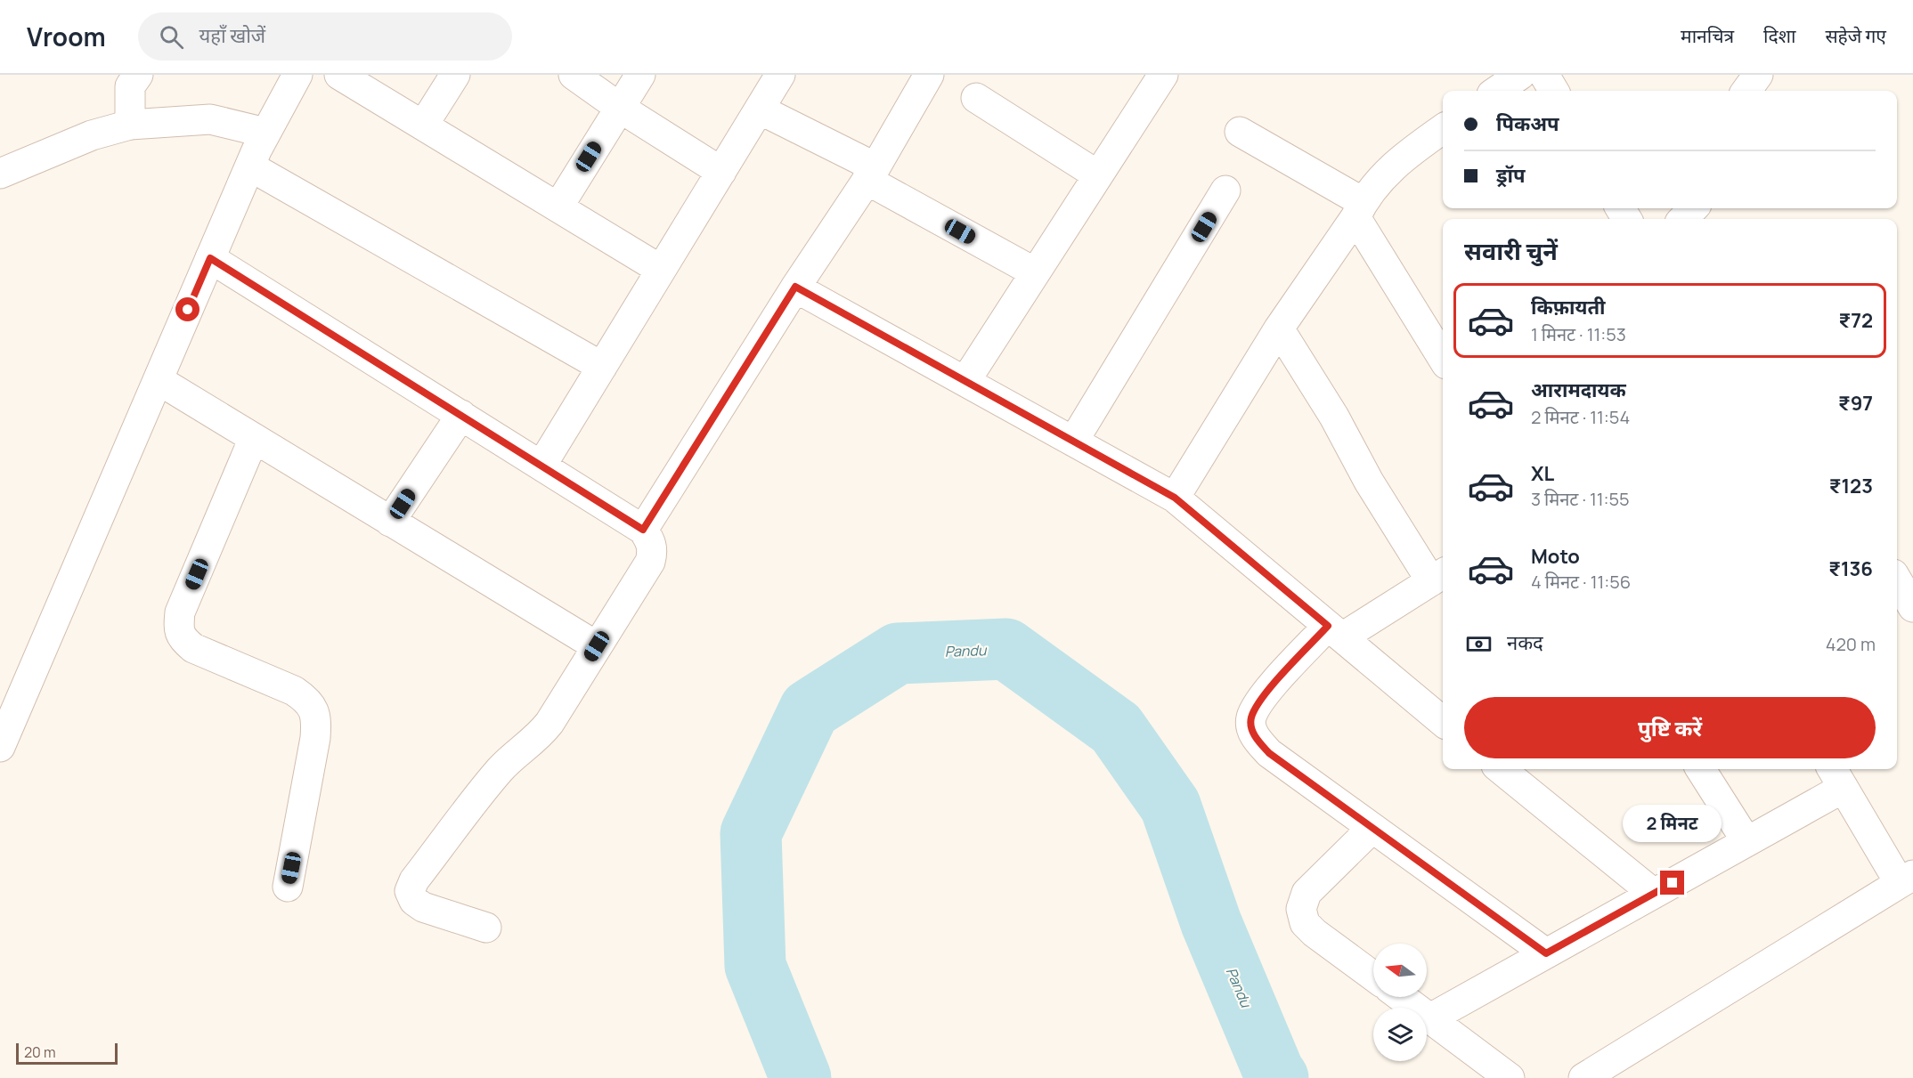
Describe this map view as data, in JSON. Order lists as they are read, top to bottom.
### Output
{
  "water": ["Pandu"],
  "scale_bar": "20 m",
  "north": "left",
  "page": {
    "header": "Vroom",
    "search": "यहाँ खोजें",
    "nav": ["मानचित्र", "दिशा", "सहेजे गए"],
    "banner": ["पिकअप", "ड्रॉप"],
    "heading": "सवारी चुनें",
    "list": [
      {
        "name": "किफ़ायती",
        "note": "1 मिनट · 11:53",
        "value": "₹72"
      },
      {
        "name": "आरामदायक",
        "note": "2 मिनट · 11:54",
        "value": "₹97"
      },
      {
        "name": "XL",
        "note": "3 मिनट · 11:55",
        "value": "₹123"
      },
      {
        "name": "Moto",
        "note": "4 मिनट · 11:56",
        "value": "₹136"
      }
    ],
    "pay": ["नकद", "420 m"],
    "buttons": "पुष्टि करें",
    "bubble": "2 मिनट",
    "scale": "20 m"
  }
}
